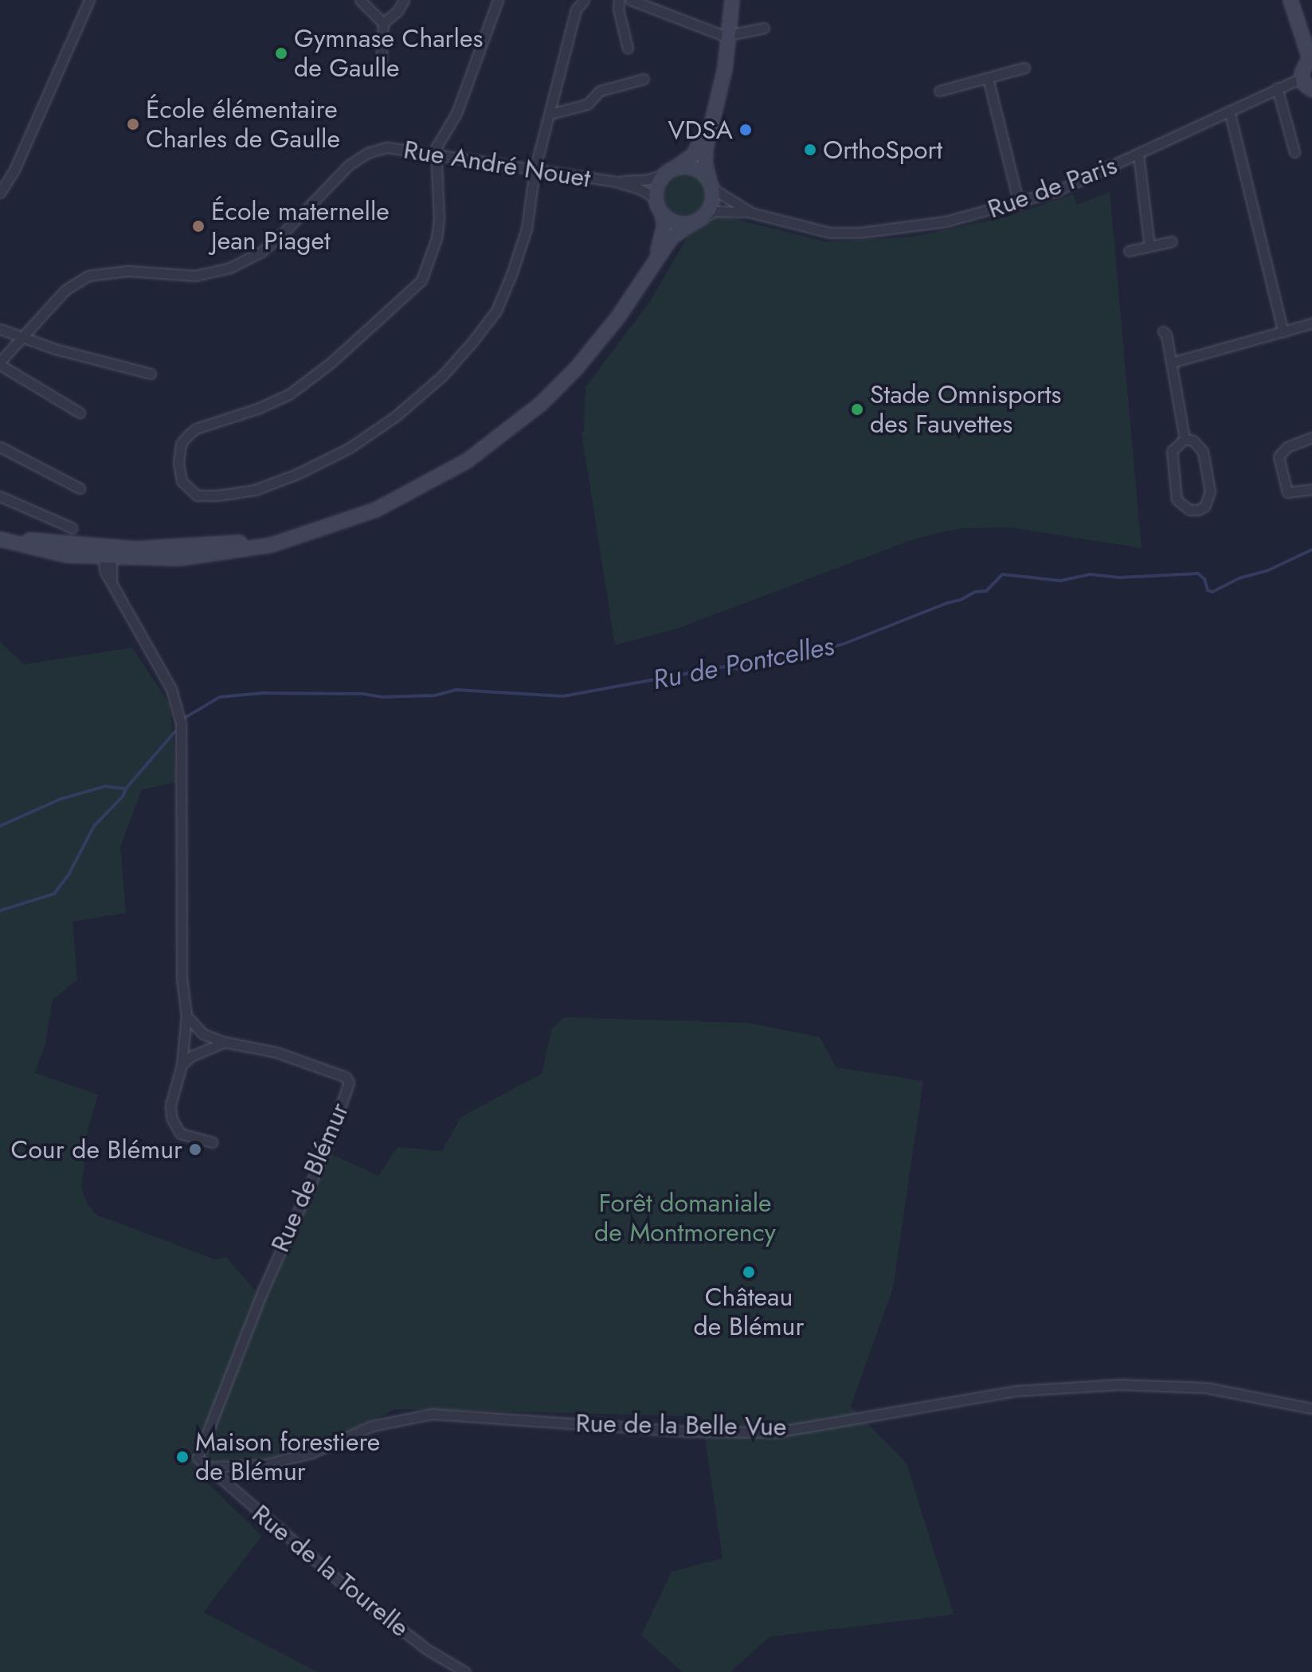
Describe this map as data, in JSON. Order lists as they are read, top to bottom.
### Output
{
  "streets": {
    "street": [
      "Rue André Nouet",
      "Rue de Paris",
      "Rue de Blémur",
      "Rue de la Belle Vue",
      "Rue de la Tourelle"
    ]
  },
  "crossings": [
    ["Rue André Nouet", "Rue de Paris"],
    ["Rue de Blémur", "Rue de la Belle Vue"],
    ["Rue de Blémur", "Rue de la Tourelle"],
    ["Rue de la Belle Vue", "Rue de la Tourelle"]
  ],
  "water": ["Ru de Pontcelles"],
  "parks": ["Forêt domaniale de Montmorency"],
  "places": [
    "Gymnase Charles de Gaulle",
    "École élémentaire Charles de Gaulle",
    "VDSA",
    "OrthoSport",
    "École maternelle Jean Piaget",
    "Stade Omnisports des Fauvettes",
    "Cour de Blémur",
    "Château de Blémur",
    "Maison forestiere de Blémur"
  ]
}
